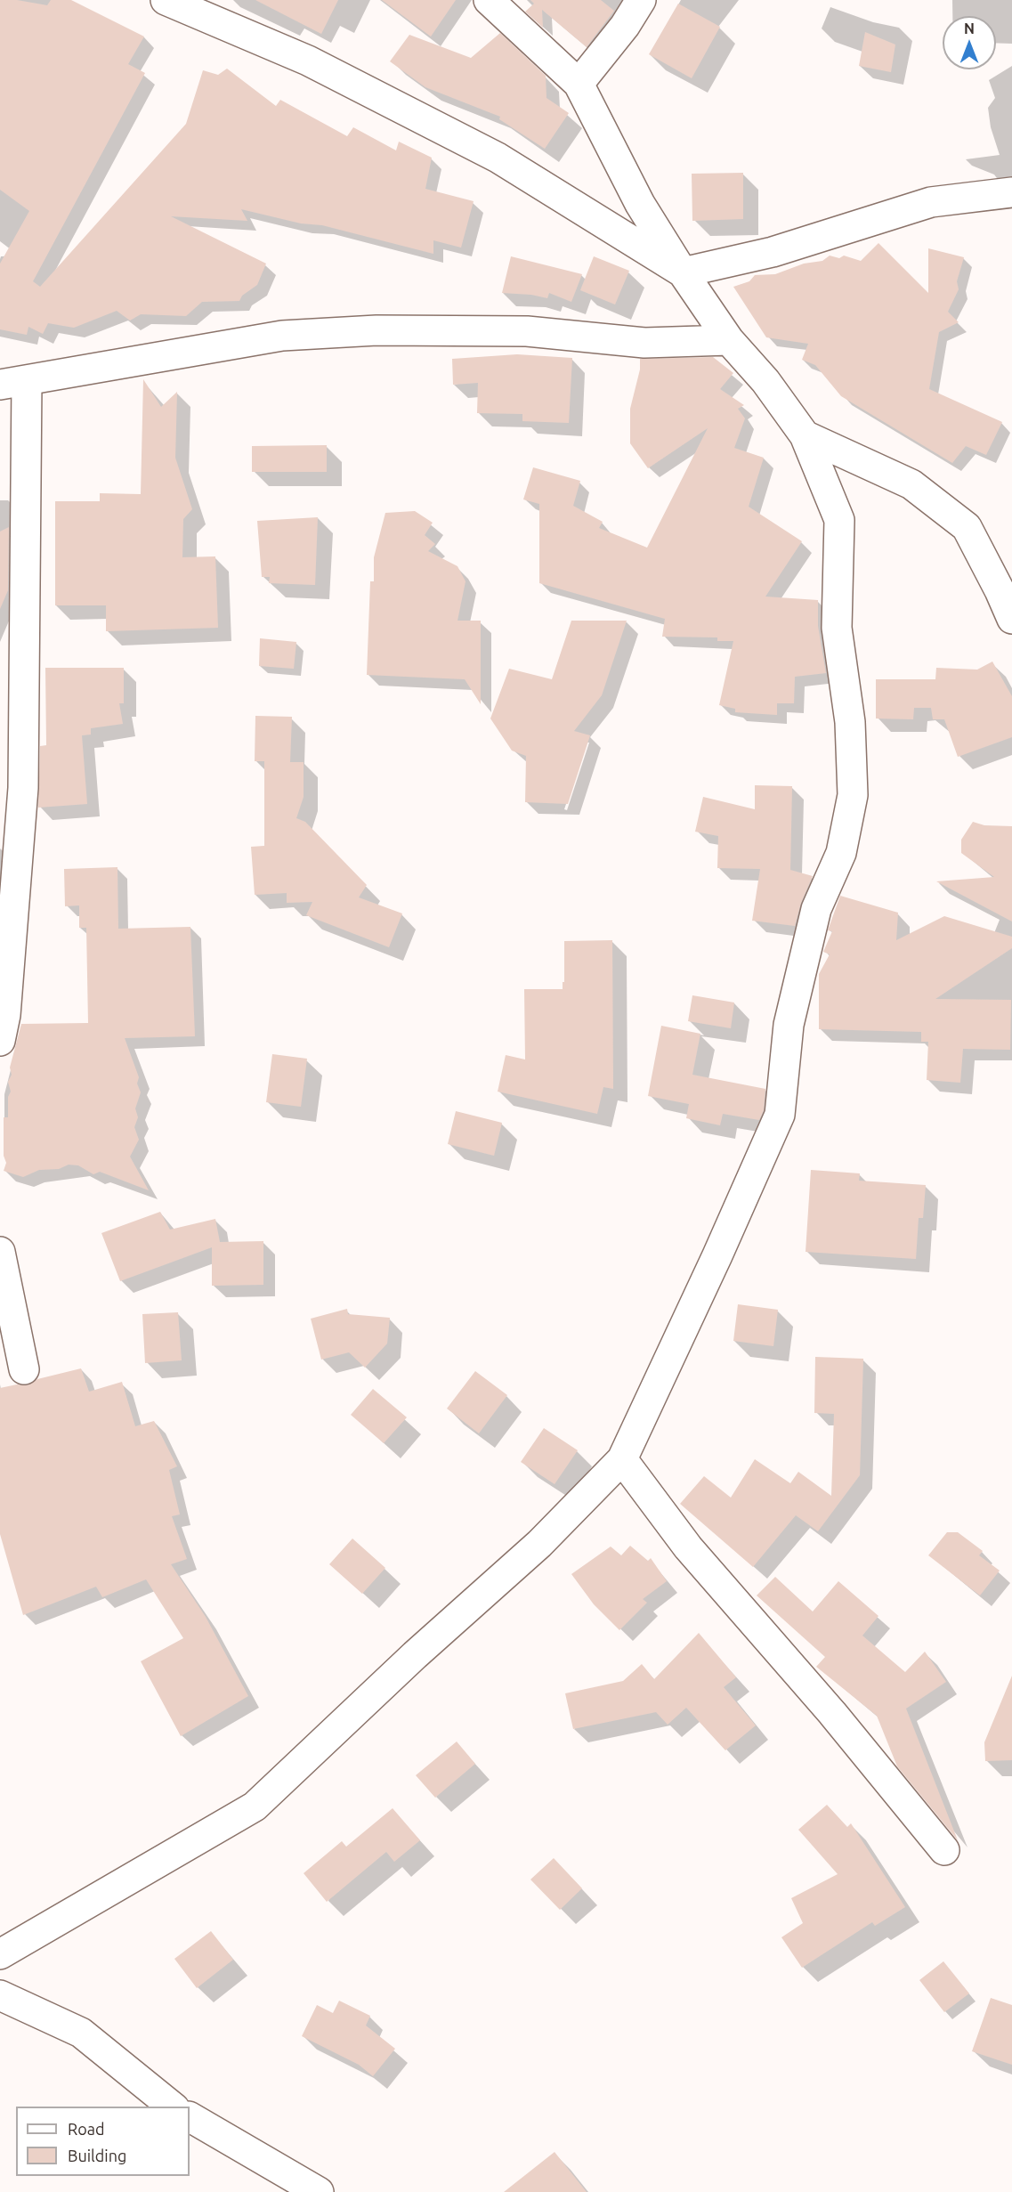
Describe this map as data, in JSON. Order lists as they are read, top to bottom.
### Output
{
  "legend": ["Road", "Building"],
  "north": "top"
}
